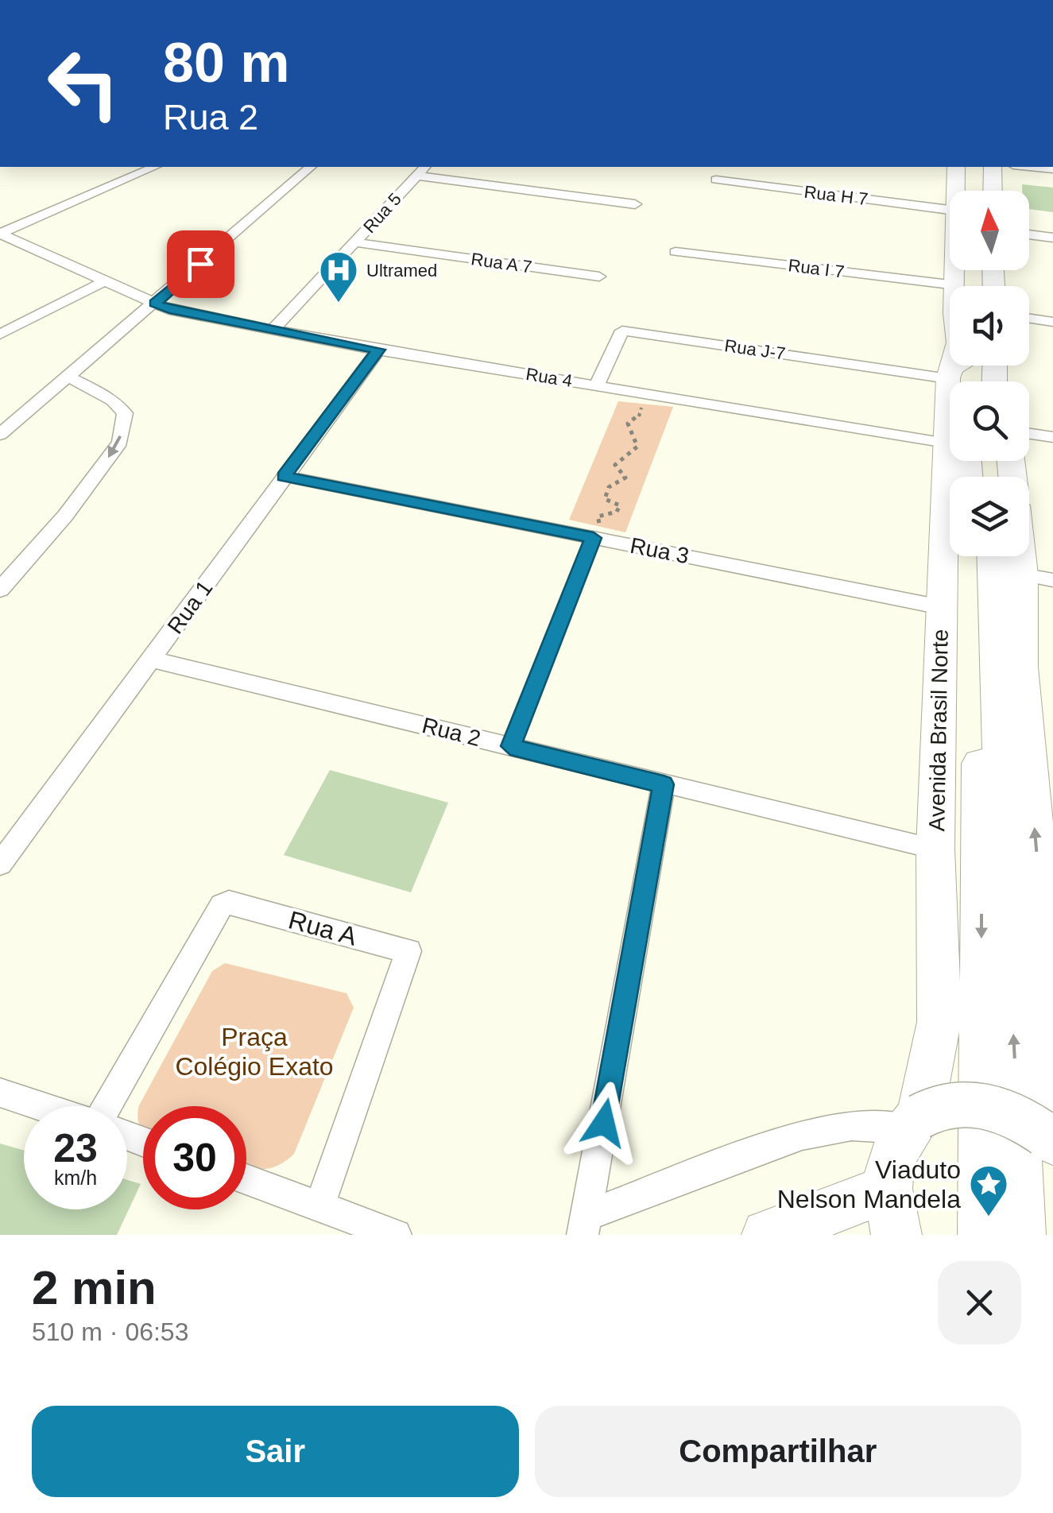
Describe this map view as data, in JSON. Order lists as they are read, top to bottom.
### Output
{
  "streets": {
    "main road": ["Avenida Brasil Norte"],
    "street": [
      "Rua H 7",
      "Rua 5",
      "Rua A 7",
      "Rua I 7",
      "Rua J-7",
      "Rua 4",
      "Rua 3",
      "Rua 1",
      "Rua 2",
      "Rua A"
    ]
  },
  "crossings": [
    ["Rua 5", "Rua A 7"],
    ["Rua 5", "Rua 4"],
    ["Rua I 7", "Avenida Brasil Norte"],
    ["Rua J-7", "Rua 4"],
    ["Rua 4", "Rua 1"],
    ["Rua 3", "Rua 1"],
    ["Rua 3", "Avenida Brasil Norte"],
    ["Rua 1", "Rua 2"],
    ["Avenida Brasil Norte", "Rua 2"]
  ],
  "parks": ["Praça Colégio Exato"],
  "places": {
    "hospital": ["Ultramed"],
    "place": ["Viaduto Nelson Mandela"]
  },
  "north": "top",
  "page": {
    "turn": ["80 m", "Rua 2"],
    "speed": "23 km/h",
    "limit": "30",
    "heading": ["2 min", "510 m · 06:53"],
    "buttons": ["Sair", "Compartilhar"]
  }
}
